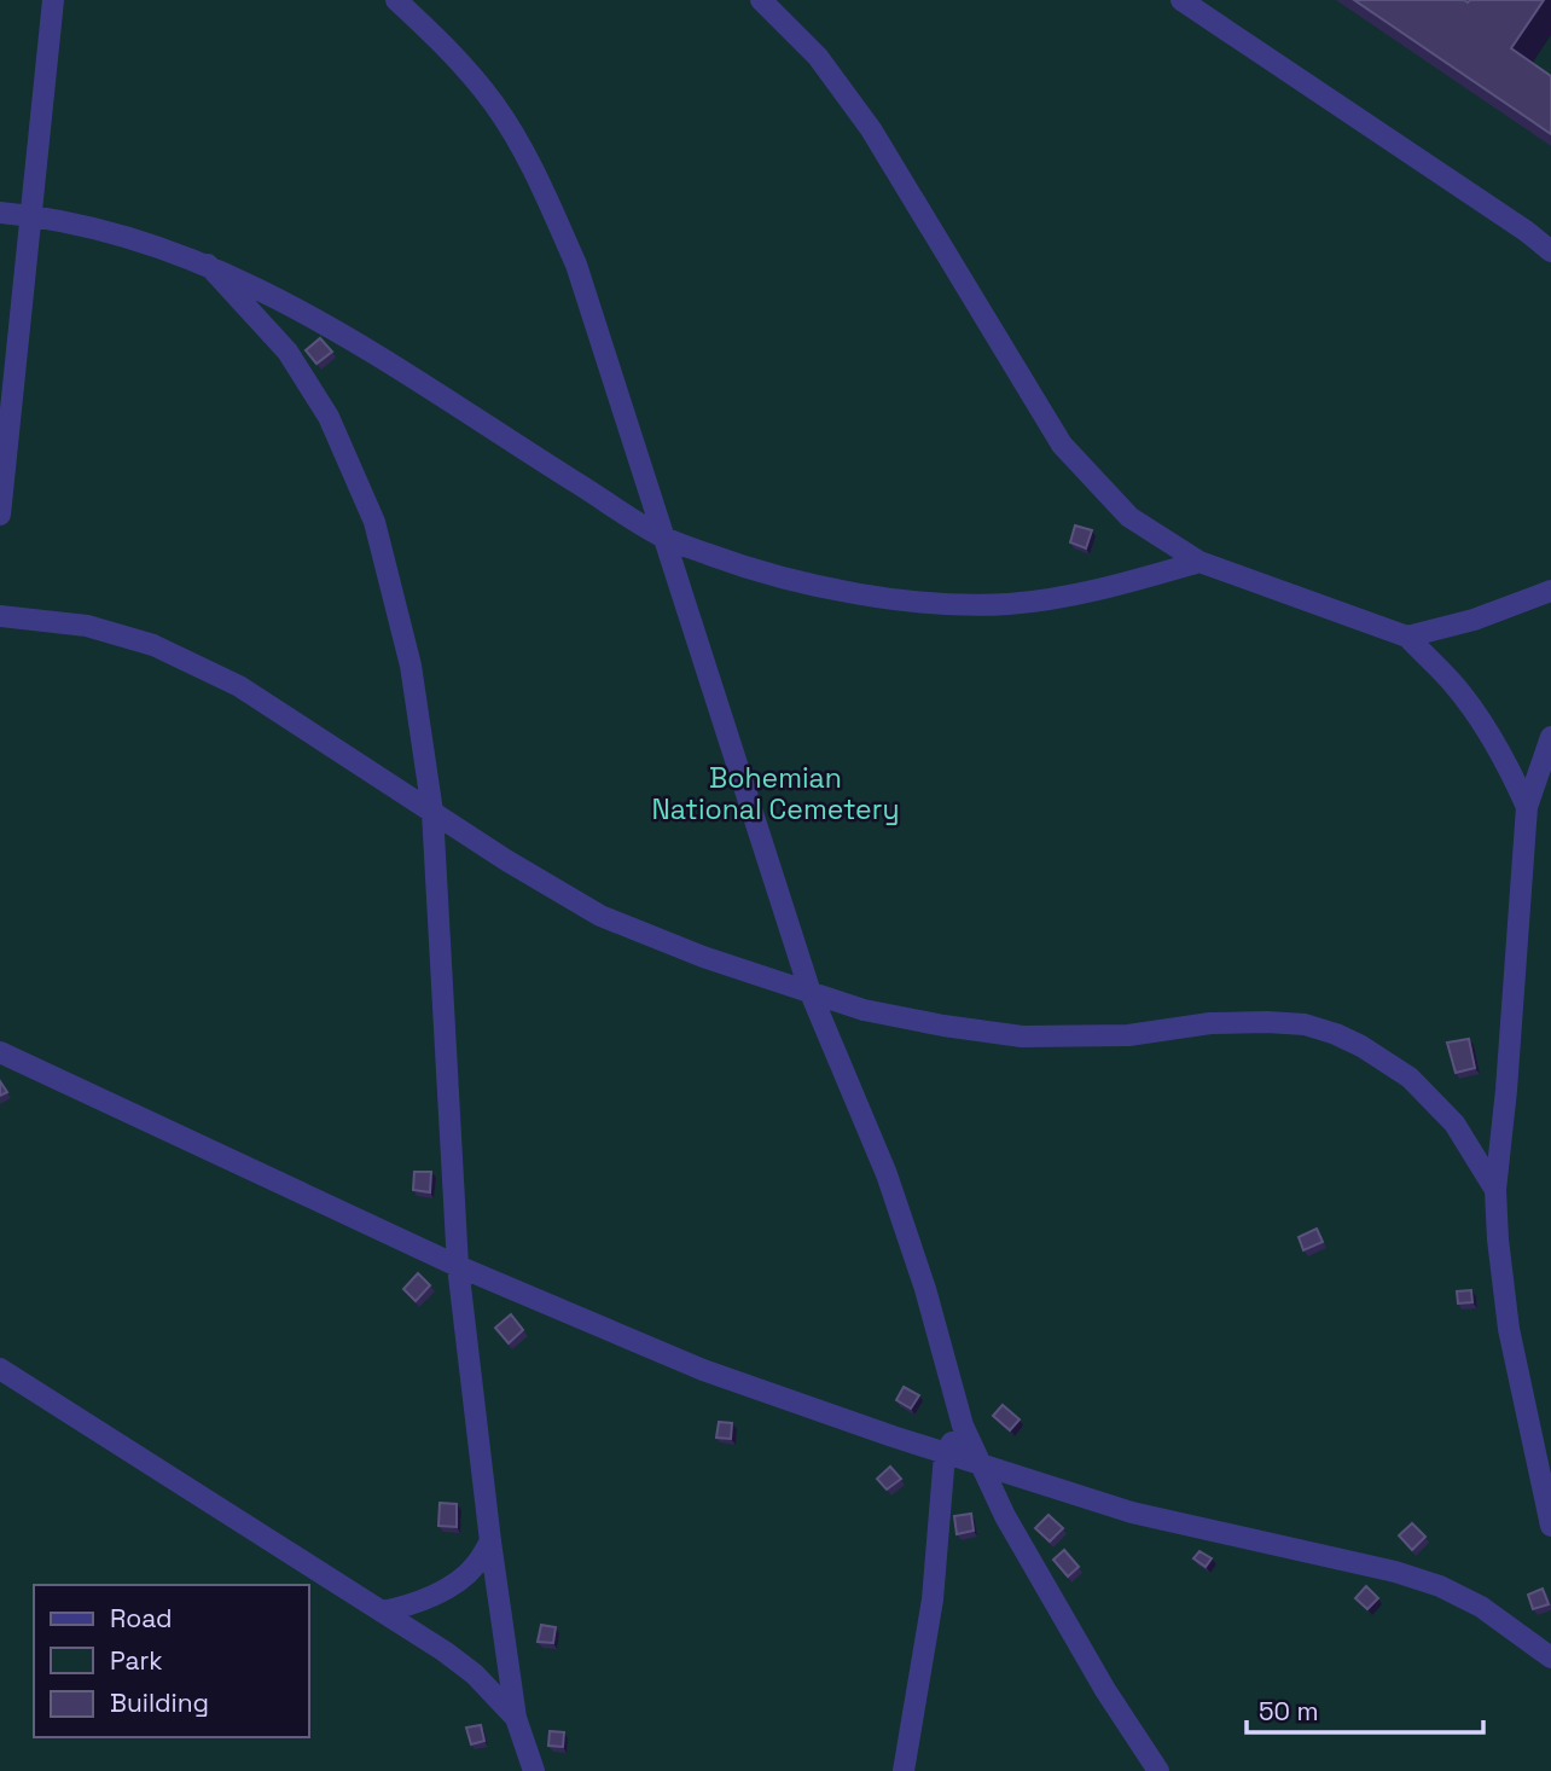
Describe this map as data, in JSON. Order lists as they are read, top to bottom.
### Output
{
  "parks": ["Bohemian National Cemetery"],
  "legend": ["Road", "Park", "Building"],
  "scale_bar": "50 m"
}
